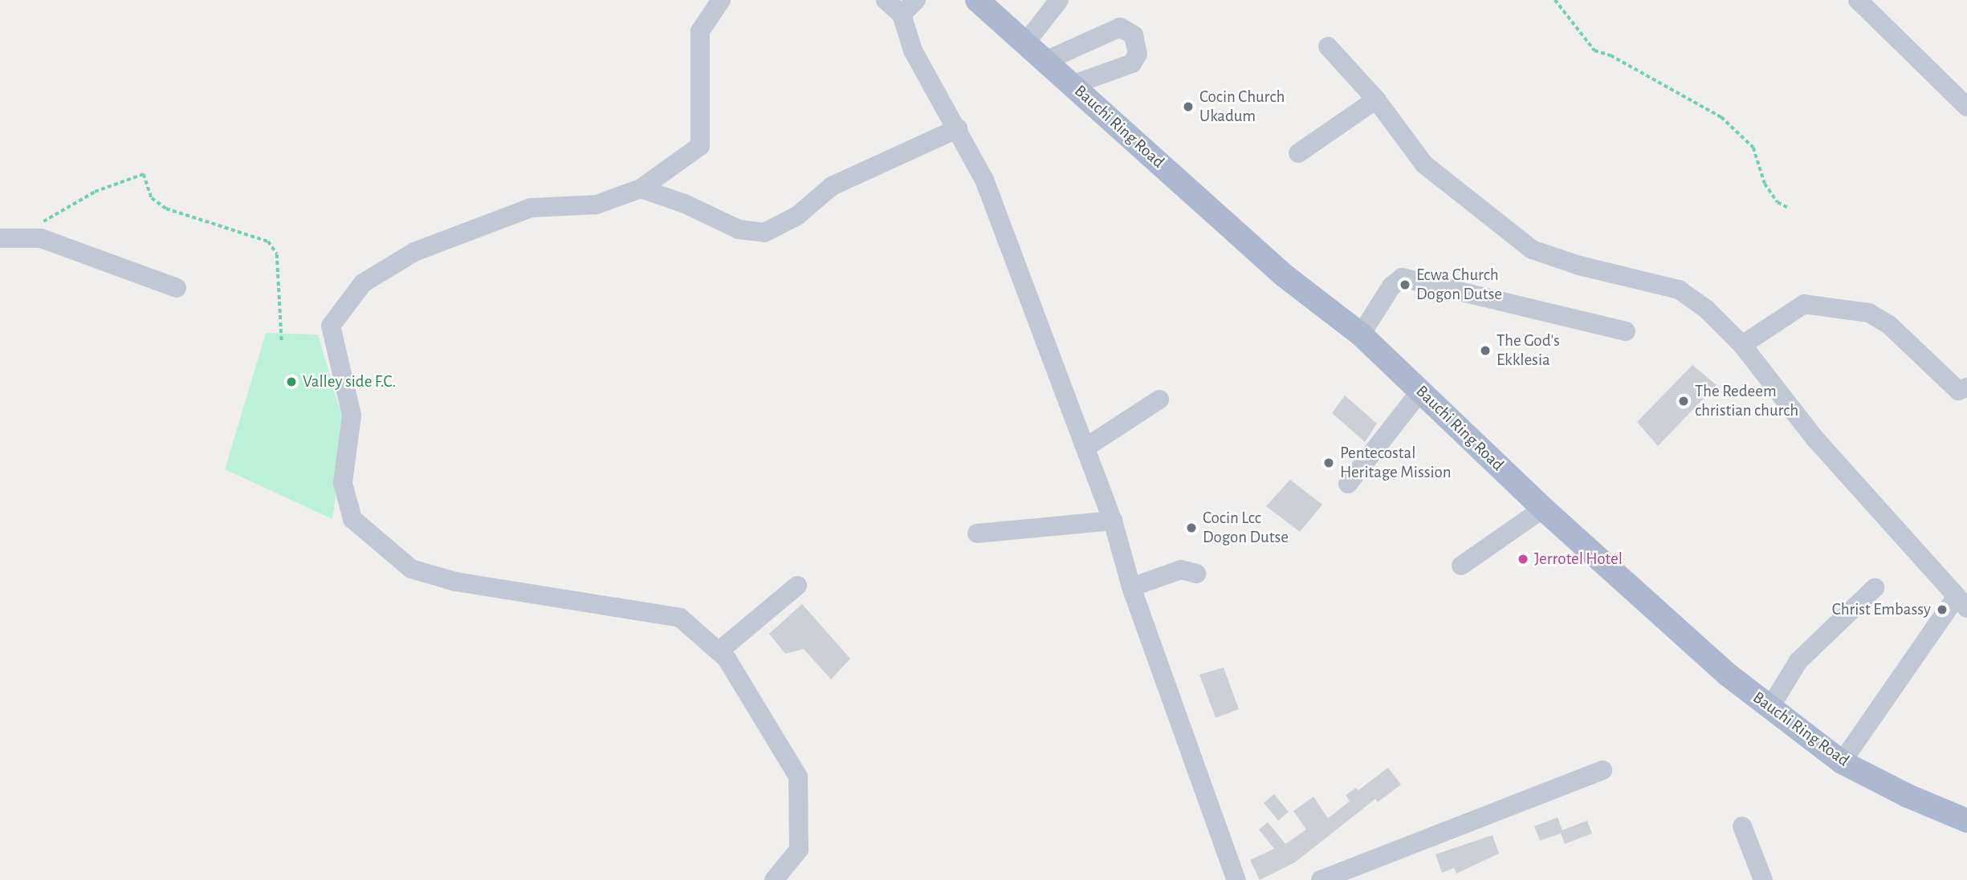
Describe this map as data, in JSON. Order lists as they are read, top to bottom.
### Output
{
  "streets": {
    "main road": ["Bauchi Ring Road"]
  },
  "places": [
    "Cocin Church Ukadum",
    "Ecwa Church Dogon Dutse",
    "The God's Ekklesia",
    "Valley side F.C.",
    "The Redeem christian church",
    "Pentecostal Heritage Mission",
    "Cocin Lcc Dogon Dutse",
    "Jerrotel Hotel",
    "Christ Embassy"
  ]
}
